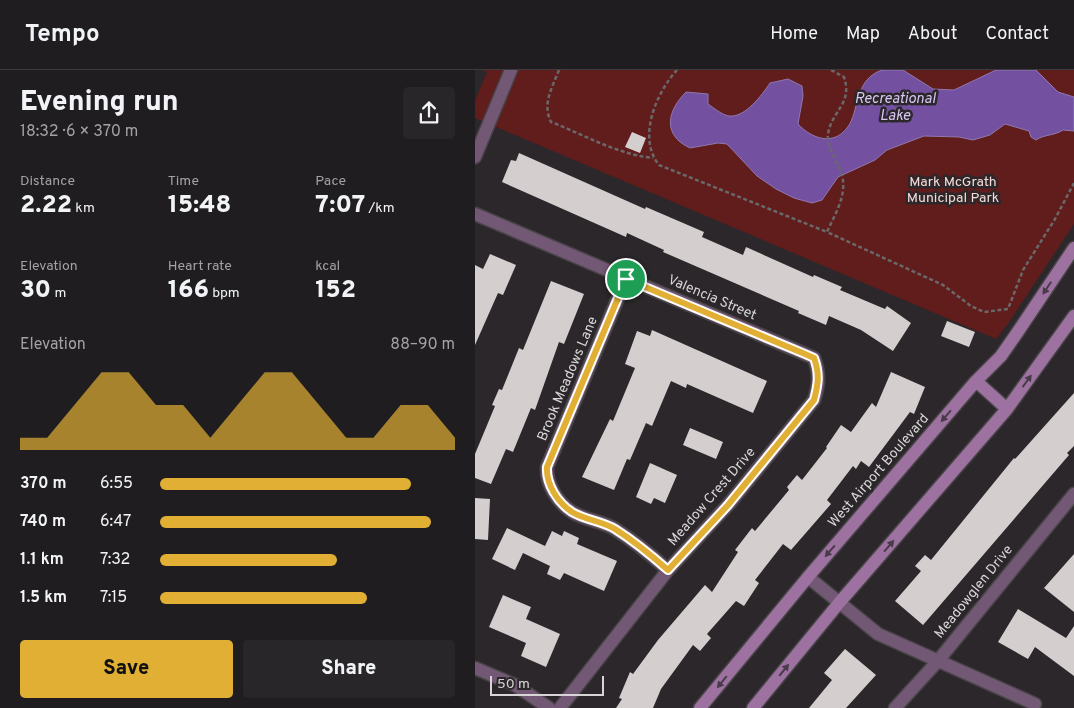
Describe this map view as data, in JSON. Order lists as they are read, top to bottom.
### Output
{
  "streets": {
    "main road": ["West Airport Boulevard"],
    "street": [
      "Valencia Street",
      "Brook Meadows Lane",
      "Meadow Crest Drive",
      "Meadowglen Drive"
    ]
  },
  "crossings": [
    ["Valencia Street", "Brook Meadows Lane"],
    ["Valencia Street", "Meadow Crest Drive"],
    ["Brook Meadows Lane", "Meadow Crest Drive"]
  ],
  "water": ["Recreational Lake"],
  "parks": ["Mark McGrath Municipal Park"],
  "scale_bar": "50 m",
  "page": {
    "header": "Tempo",
    "nav": [
      "Home",
      "Map",
      "About",
      "Contact"
    ],
    "heading": ["Evening run", "18:32 · 6 × 370 m"],
    "stats": [
      ["Distance", "2.22 km"],
      ["Time", "15:48"],
      ["Pace", "7:07 /km"],
      ["Elevation", "30 m"],
      ["Heart rate", "166 bpm"],
      ["kcal", "152"]
    ],
    "chart": ["Elevation", "88–90 m"],
    "list": [
      {
        "name": "370 m",
        "note": "6:55"
      },
      {
        "name": "740 m",
        "note": "6:47"
      },
      {
        "name": "1.1 km",
        "note": "7:32"
      },
      {
        "name": "1.5 km",
        "note": "7:15"
      }
    ],
    "buttons": ["Save", "Share"],
    "scale": "50 m"
  }
}
